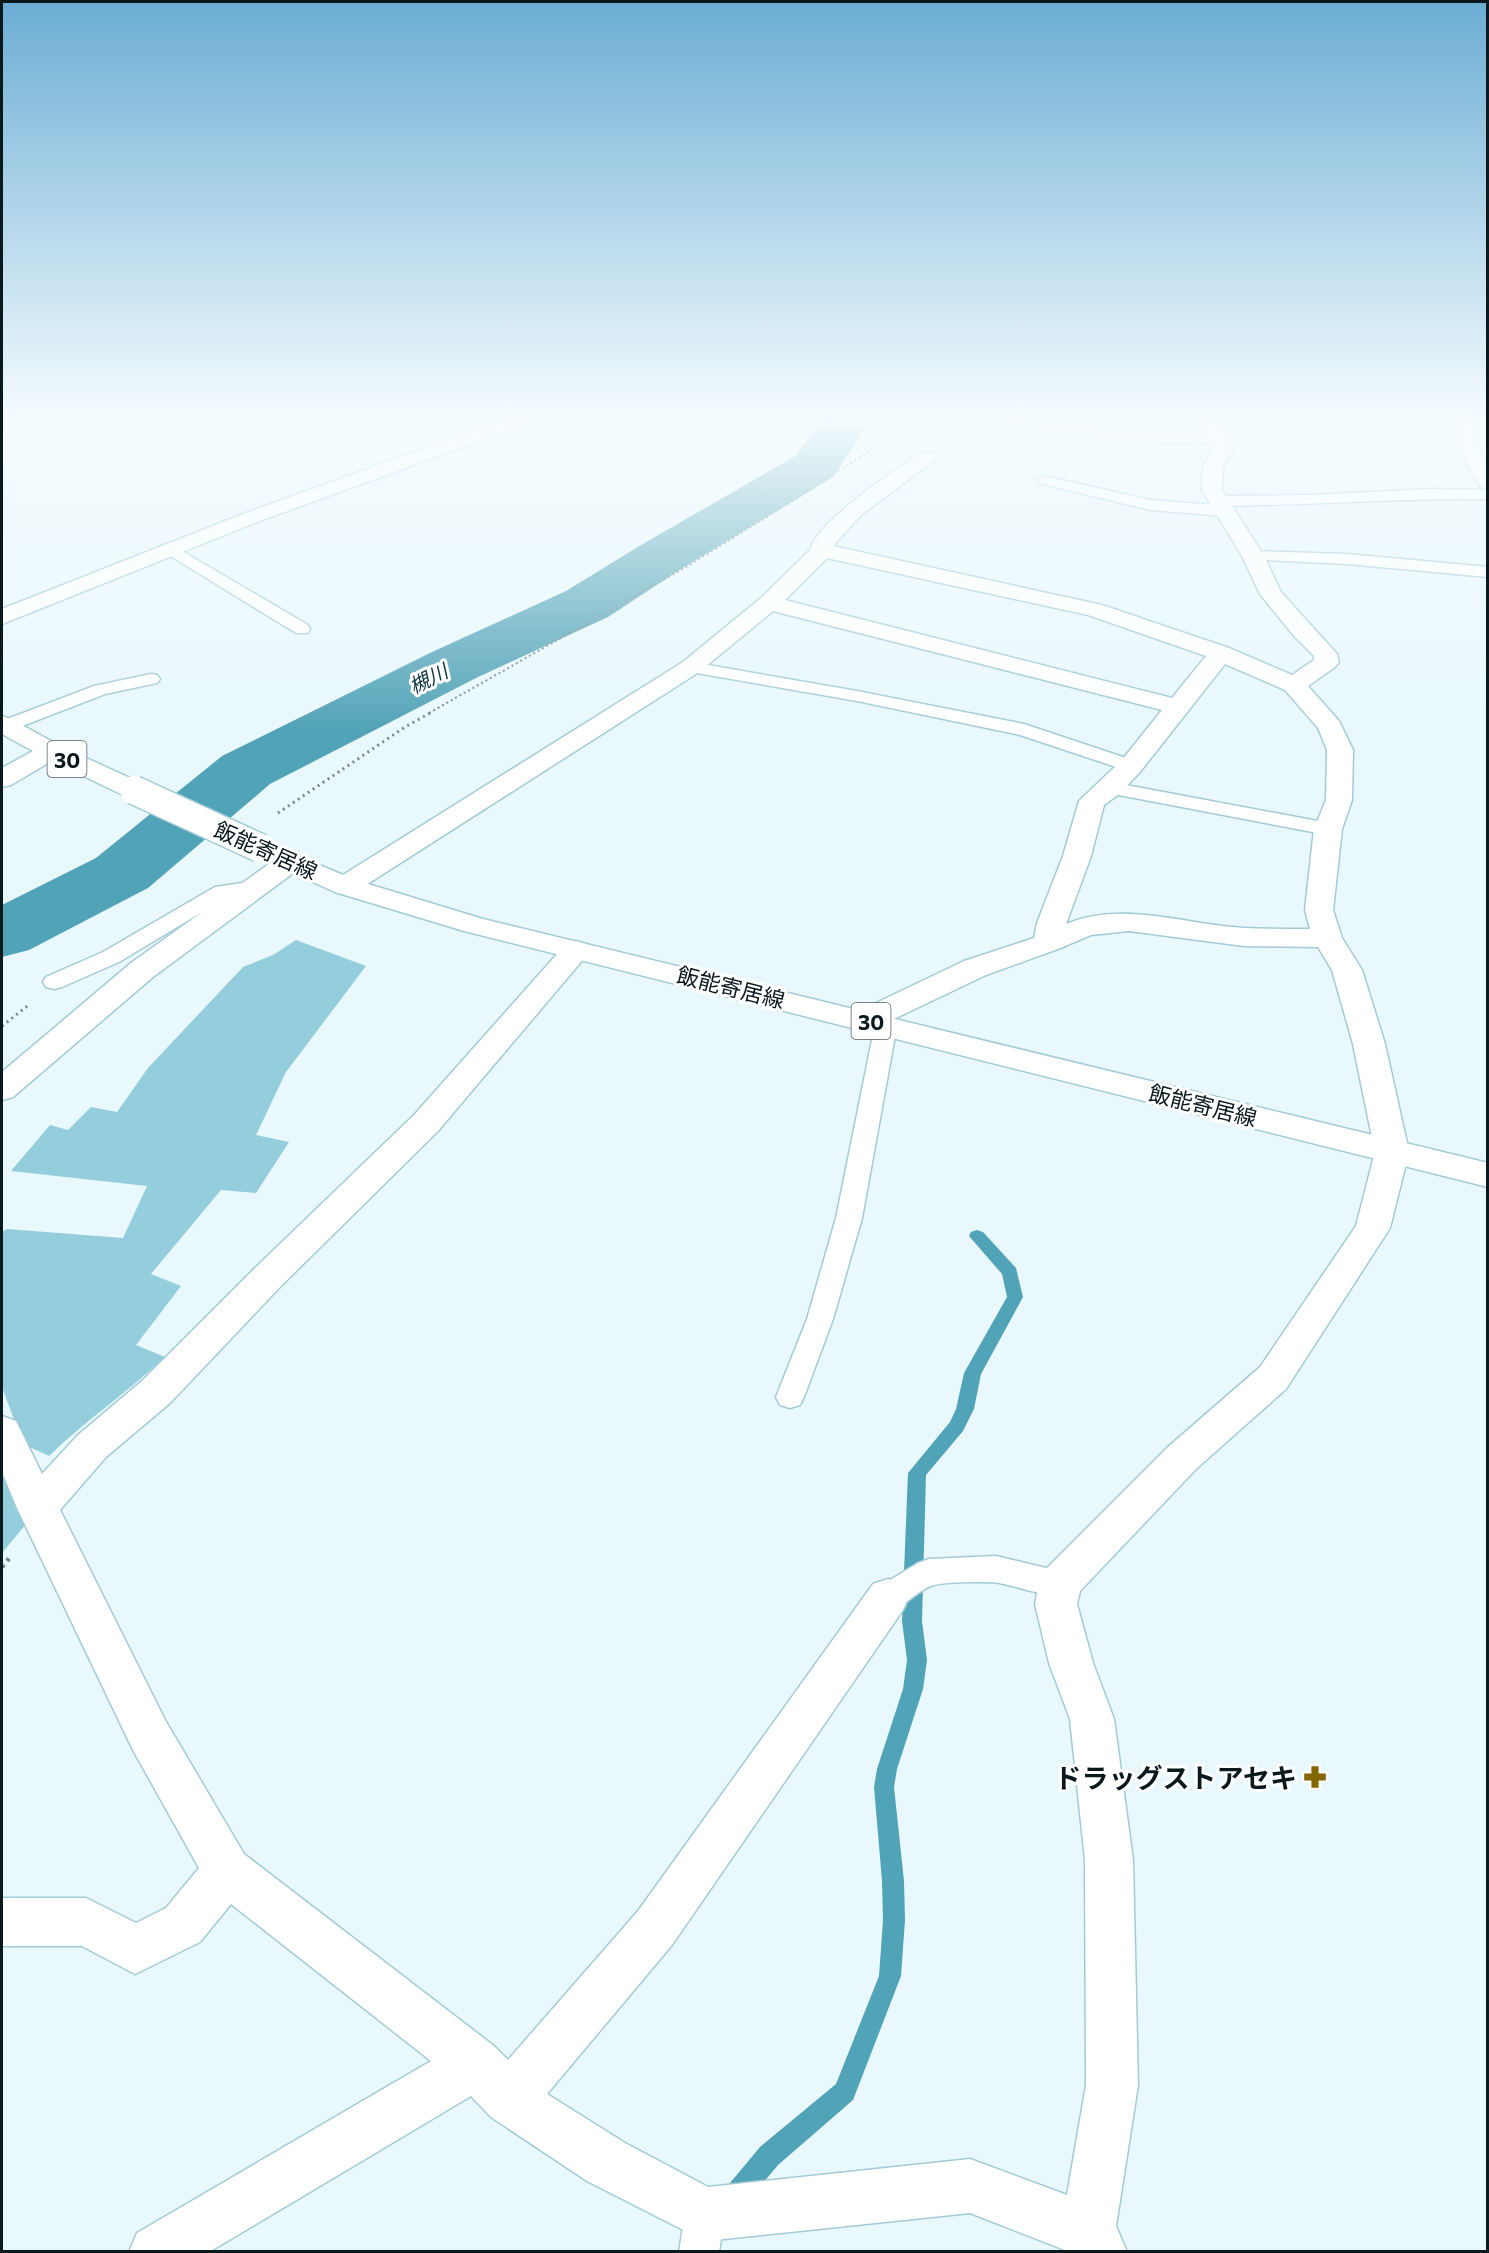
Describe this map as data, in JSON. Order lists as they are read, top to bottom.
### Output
{
  "streets": {
    "main road": ["30", "飯能寄居線"]
  },
  "water": ["槻川"],
  "places": {
    "pharmacy": ["ドラッグストアセキ"]
  }
}
